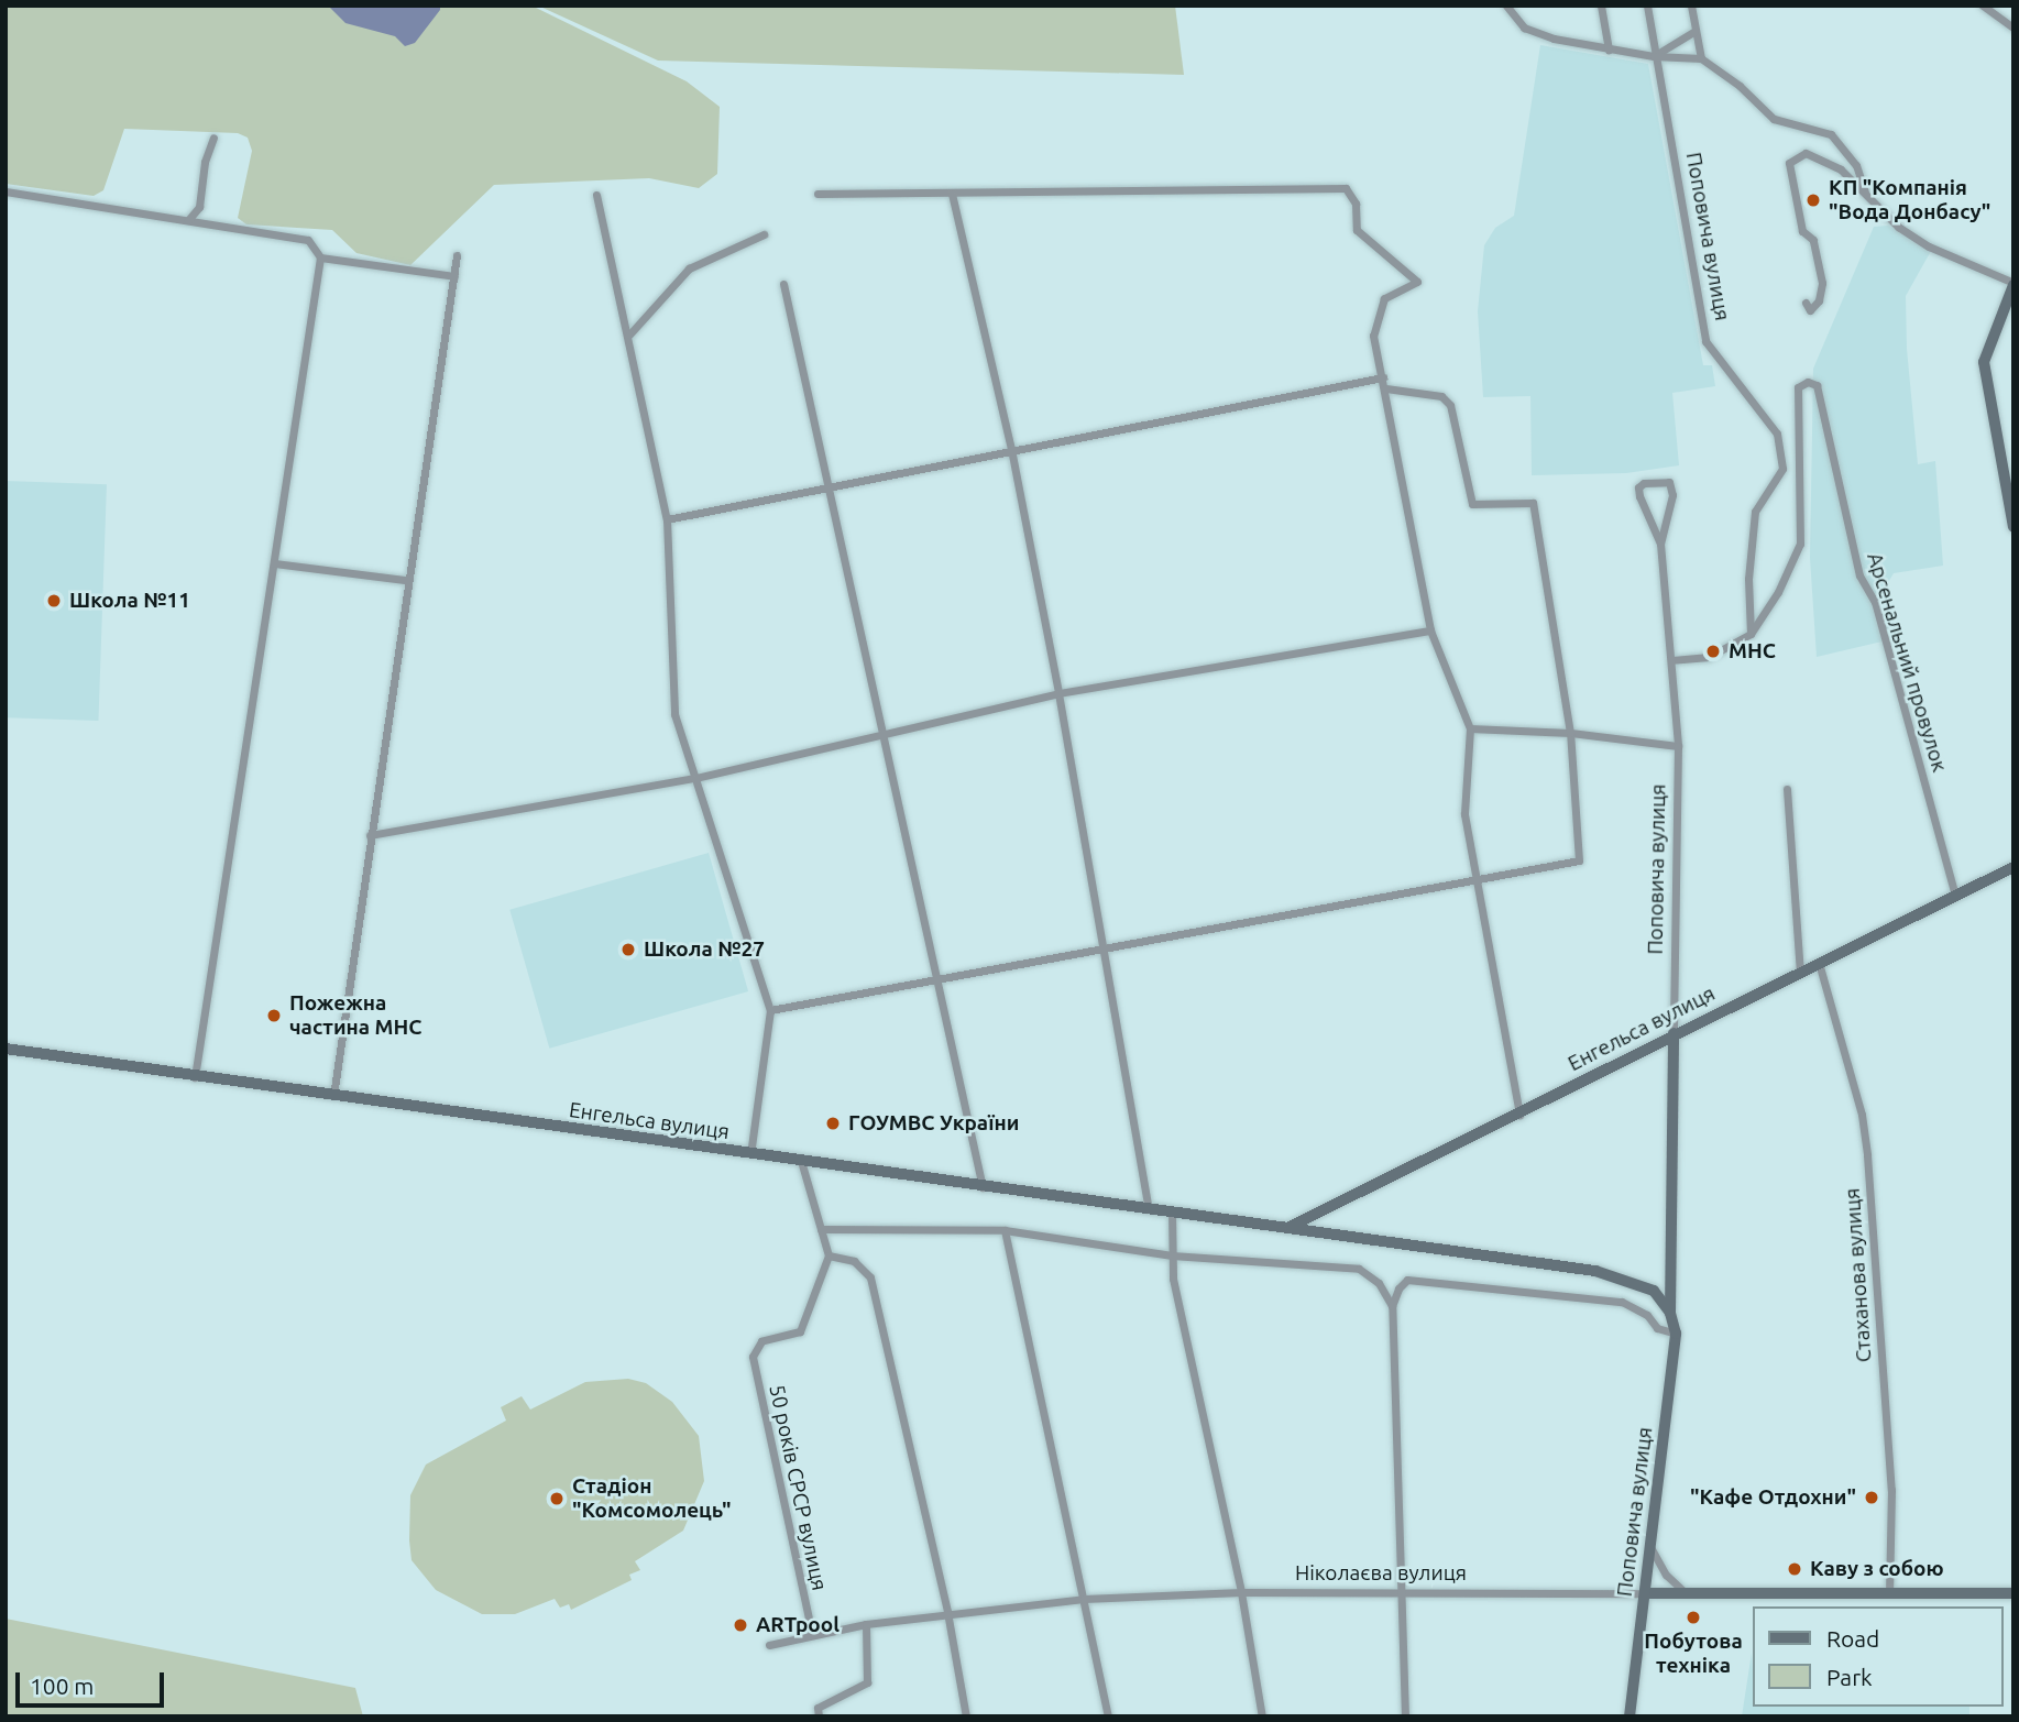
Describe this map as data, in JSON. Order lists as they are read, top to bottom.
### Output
{
  "streets": {
    "street": [
      "Поповича вулиця",
      "Арсенальний провулок",
      "Енгельса вулиця",
      "Стаханова вулиця",
      "50 років СРСР вулиця",
      "Ніколаєва вулиця"
    ]
  },
  "crossings": [
    ["Поповича вулиця", "Арсенальний провулок"],
    ["Поповича вулиця", "Енгельса вулиця"],
    ["Поповича вулиця", "Ніколаєва вулиця"],
    ["Арсенальний провулок", "Енгельса вулиця"],
    ["Енгельса вулиця", "Стаханова вулиця"],
    ["Стаханова вулиця", "Ніколаєва вулиця"],
    ["50 років СРСР вулиця", "Ніколаєва вулиця"]
  ],
  "places": [
    "КП \"Компанія \"Вода Донбасу\"",
    "Школа №11",
    "МНС",
    "Школа №27",
    "Пожежна частина МНС",
    "ГОУМВС України",
    "\"Кафе Отдохни\"",
    "Стадіон \"Комсомолець\"",
    "Каву з собою",
    "Побутова техніка",
    "ARTpool"
  ],
  "legend": ["Road", "Park"],
  "scale_bar": "100 m"
}
